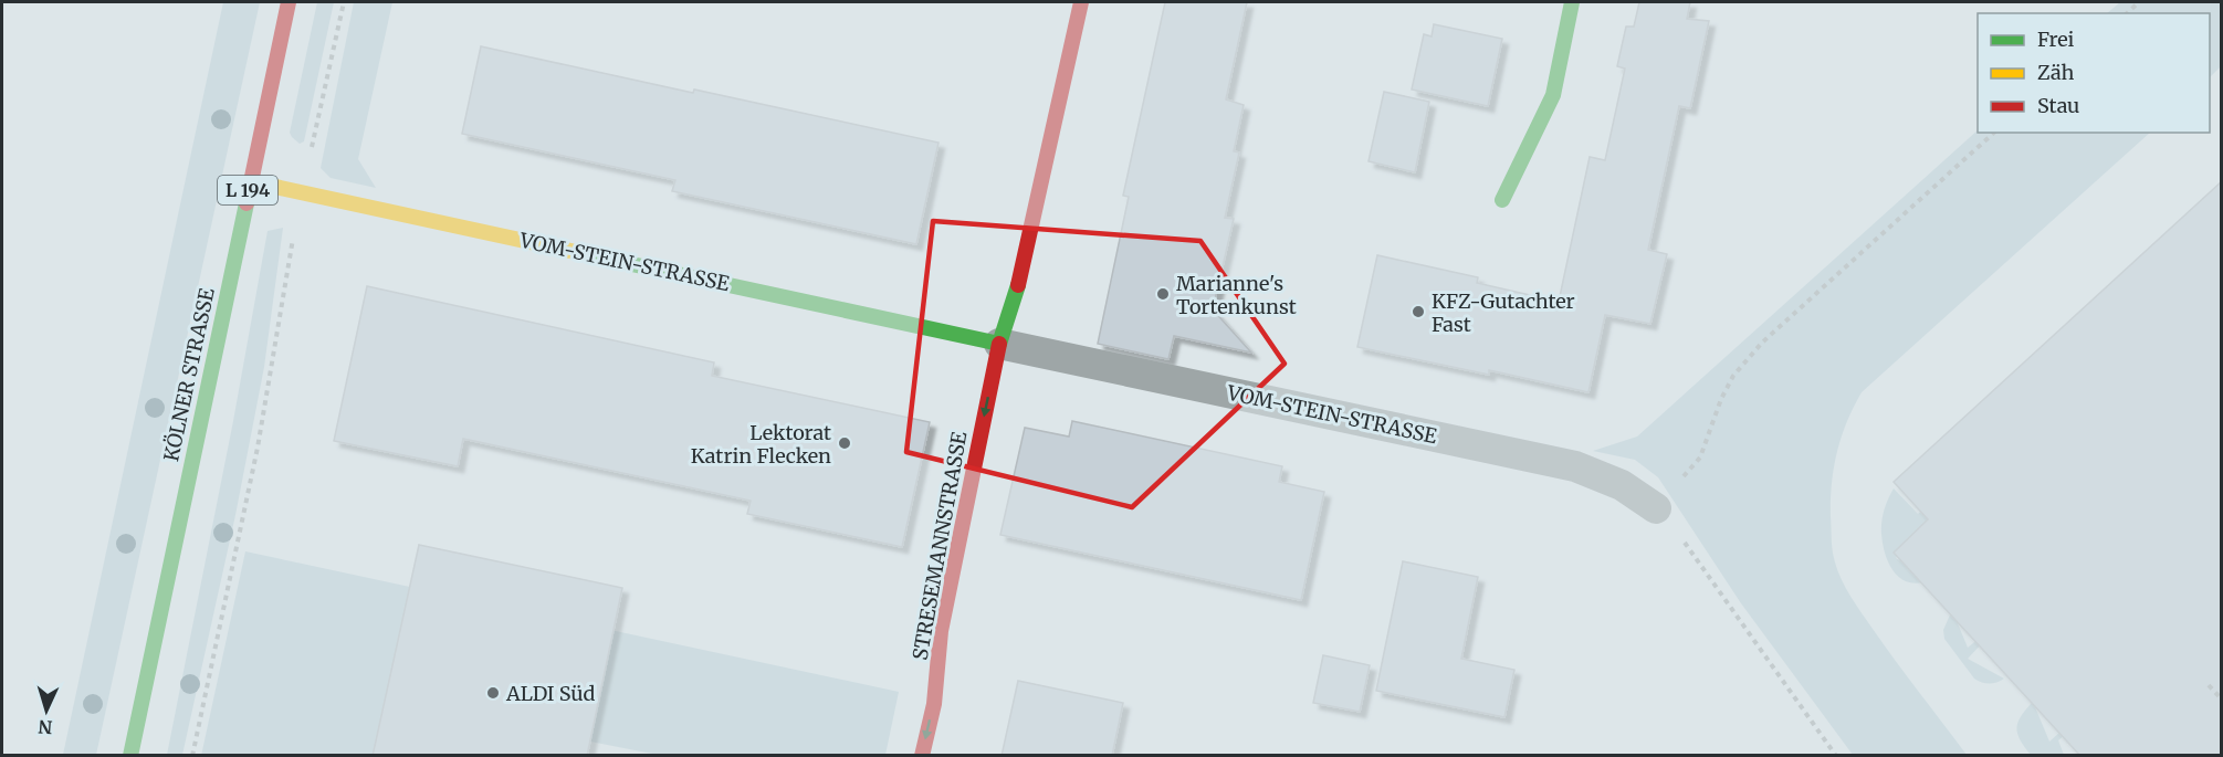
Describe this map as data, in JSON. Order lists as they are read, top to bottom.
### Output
{
  "streets": {
    "street": [
      "L 194",
      "VOM-STEIN-STRASSE",
      "KÖLNER STRASSE",
      "STRESEMANNSTRASSE"
    ]
  },
  "crossings": [
    ["VOM-STEIN-STRASSE", "KÖLNER STRASSE"],
    ["VOM-STEIN-STRASSE", "STRESEMANNSTRASSE"]
  ],
  "one_way": ["STRESEMANNSTRASSE"],
  "places": [
    "Marianne's Tortenkunst",
    "KFZ-Gutachter Fast",
    "Lektorat Katrin Flecken",
    "ALDI Süd"
  ],
  "legend": ["Frei", "Zäh", "Stau"],
  "north": "bottom"
}
